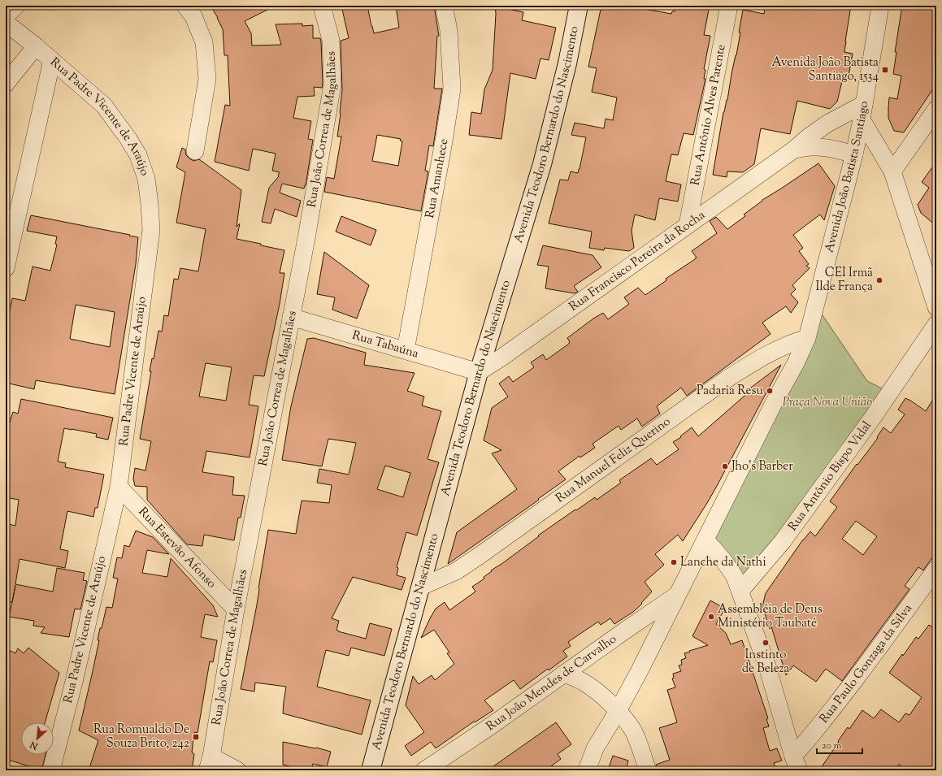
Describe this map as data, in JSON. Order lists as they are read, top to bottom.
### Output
{
  "streets": {
    "street": [
      "Rua Antônio Alves Parente",
      "Rua Padre Vicente de Araújo",
      "Rua João Correa de Magalhães",
      "Avenida Teodoro Bernardo do Nascimento",
      "Avenida João Batista Santiago",
      "Rua Amanhece",
      "Rua Francisco Pereira da Rocha",
      "Rua Tabaúna",
      "Rua Manuel Feliz Querino",
      "Rua Antônio Bispo Vidal",
      "Rua Estevão Afonso",
      "Rua Paulo Gonzaga da Silva",
      "Rua João Mendes de Carvalho"
    ]
  },
  "crossings": [
    ["Rua Antônio Alves Parente", "Rua Francisco Pereira da Rocha"],
    ["Rua Padre Vicente de Araújo", "Rua Estevão Afonso"],
    ["Rua João Correa de Magalhães", "Rua Tabaúna"],
    ["Rua João Correa de Magalhães", "Rua Estevão Afonso"],
    ["Avenida Teodoro Bernardo do Nascimento", "Rua Francisco Pereira da Rocha"],
    ["Avenida Teodoro Bernardo do Nascimento", "Rua Tabaúna"],
    ["Avenida Teodoro Bernardo do Nascimento", "Rua Manuel Feliz Querino"],
    ["Avenida João Batista Santiago", "Rua Francisco Pereira da Rocha"],
    ["Avenida João Batista Santiago", "Rua Manuel Feliz Querino"],
    ["Avenida João Batista Santiago", "Rua João Mendes de Carvalho"],
    ["Rua Amanhece", "Rua Tabaúna"],
    ["Rua Francisco Pereira da Rocha", "Rua Tabaúna"]
  ],
  "parks": ["Praça Nova União"],
  "places": {
    "transit": ["Avenida João Batista Santiago, 1534", "Rua Romualdo De Souza Brito, 242"],
    "other": [
      "CEI Irmã Ilde França",
      "Padaria Resu",
      "Jho's Barber",
      "Lanche da Nathi",
      "Assembléia de Deus Ministério Taubaté",
      "Instinto de Beleza"
    ]
  },
  "scale_bar": "20 m",
  "north": "bottom left"
}
